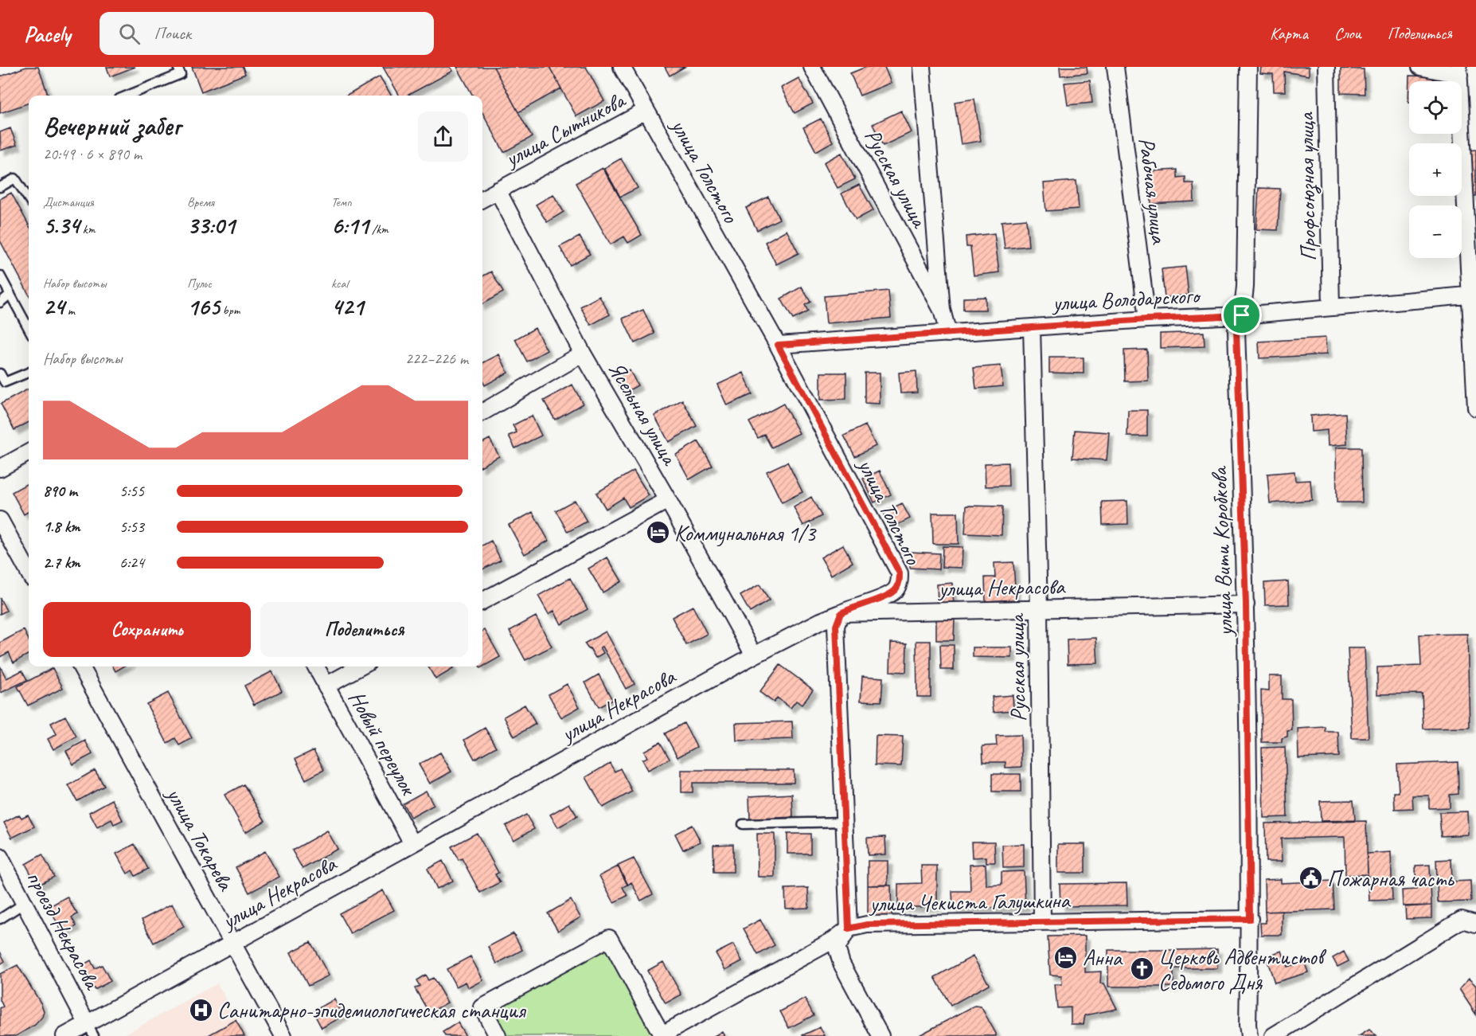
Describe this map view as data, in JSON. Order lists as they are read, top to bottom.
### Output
{
  "streets": {
    "street": [
      "улица Сытникова",
      "улица Толстого",
      "Русская улица",
      "Профсоюзная улица",
      "Рабочая улица",
      "улица Володарского",
      "Ясельная улица",
      "улица Вити Коробкова",
      "улица Некрасова",
      "Новый переулок",
      "улица Токарева",
      "улица Чекиста Галушкина",
      "проезд Некрасова"
    ]
  },
  "crossings": [
    ["улица Сытникова", "улица Толстого"],
    ["улица Сытникова", "Ясельная улица"],
    ["улица Толстого", "улица Володарского"],
    ["улица Толстого", "улица Некрасова"],
    ["Русская улица", "улица Володарского"],
    ["Русская улица", "улица Некрасова"],
    ["Русская улица", "улица Чекиста Галушкина"],
    ["Профсоюзная улица", "улица Володарского"],
    ["Рабочая улица", "улица Володарского"],
    ["улица Володарского", "улица Вити Коробкова"],
    ["Ясельная улица", "улица Некрасова"],
    ["улица Вити Коробкова", "улица Некрасова"],
    ["улица Вити Коробкова", "улица Чекиста Галушкина"],
    ["улица Некрасова", "Новый переулок"],
    ["улица Некрасова", "улица Токарева"],
    ["улица Некрасова", "проезд Некрасова"]
  ],
  "places": {
    "hotel": ["Коммунальная 1/3", "Анна"],
    "public building": ["Пожарная часть"],
    "church": ["Церковь Адвентистов Седьмого Дня"],
    "hospital": ["Санитарно-эпидемиологическая станция"]
  },
  "page": {
    "header": "Pacely",
    "search": "Поиск",
    "nav": ["Карта", "Слои", "Поделиться"],
    "map_buttons": ["+", "−"],
    "heading": ["Вечерний забег", "20:49 · 6 × 890 m"],
    "stats": [
      ["Дистанция", "5.34 km"],
      ["Время", "33:01"],
      ["Темп", "6:11 /km"],
      ["Набор высоты", "24 m"],
      ["Пульс", "165 bpm"],
      ["kcal", "421"]
    ],
    "chart": ["Набор высоты", "222–226 m"],
    "list": [
      {
        "name": "890 m",
        "note": "5:55"
      },
      {
        "name": "1.8 km",
        "note": "5:53"
      },
      {
        "name": "2.7 km",
        "note": "6:24"
      }
    ],
    "buttons": ["Сохранить", "Поделиться"]
  }
}
